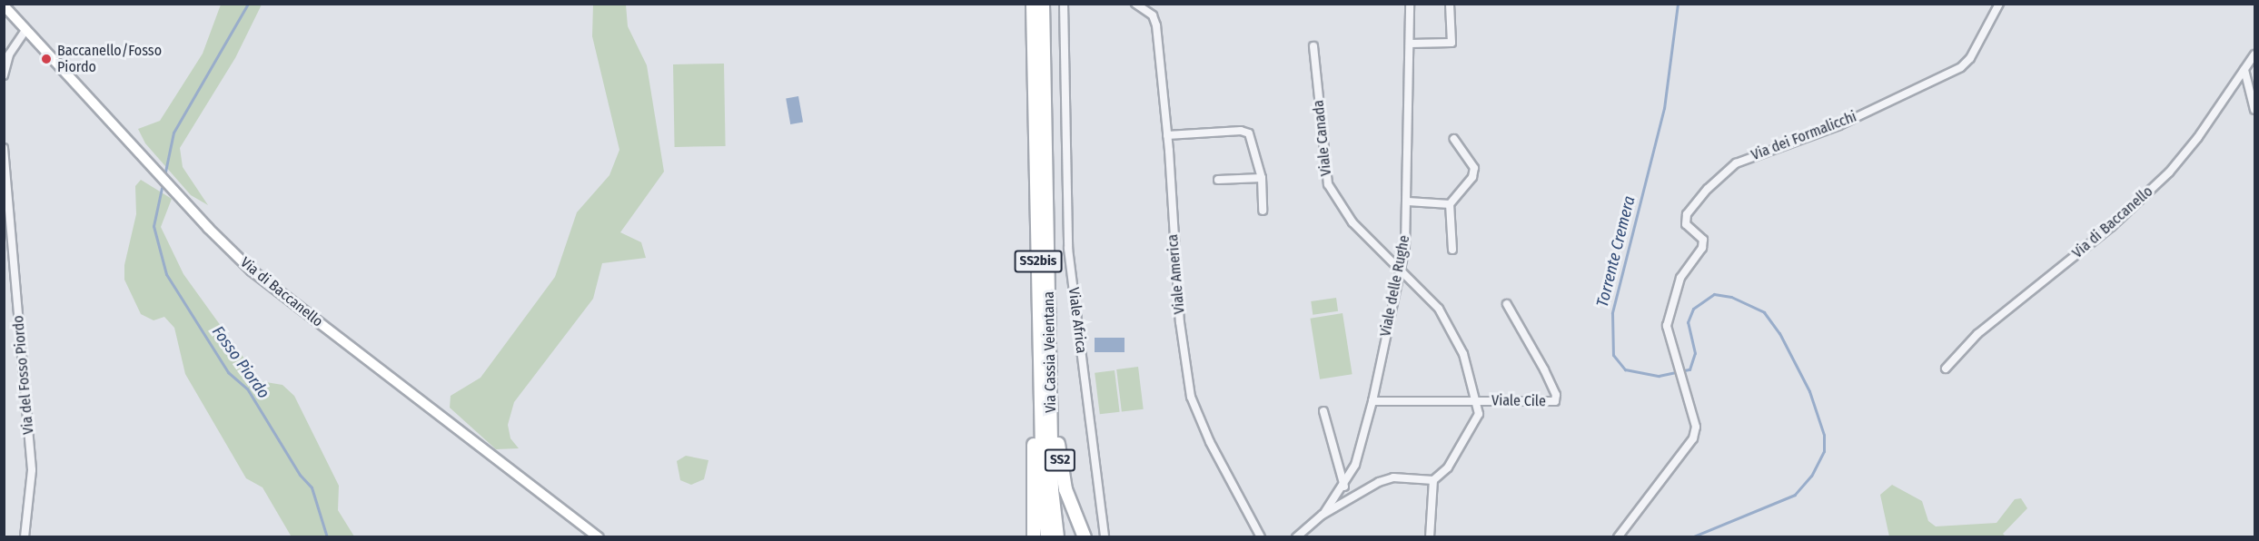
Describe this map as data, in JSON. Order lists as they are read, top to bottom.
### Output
{
  "streets": {
    "highway": ["SS2bis", "Via Cassia Veientana", "SS2"],
    "street": [
      "Via dei Formalicchi",
      "Viale Canada",
      "Via di Baccanello",
      "Viale America",
      "Viale delle Rughe",
      "Viale Africa",
      "Via del Fosso Piordo",
      "Viale Cile"
    ]
  },
  "crossings": [
    ["Viale Canada", "Viale delle Rughe"],
    ["Viale Canada", "Viale Cile"],
    ["Viale delle Rughe", "Viale Cile"],
    ["Via Cassia Veientana", "SS2"]
  ],
  "water": ["Torrente Cremera", "Fosso Piordo"],
  "places": ["Baccanello/Fosso Piordo"]
}
